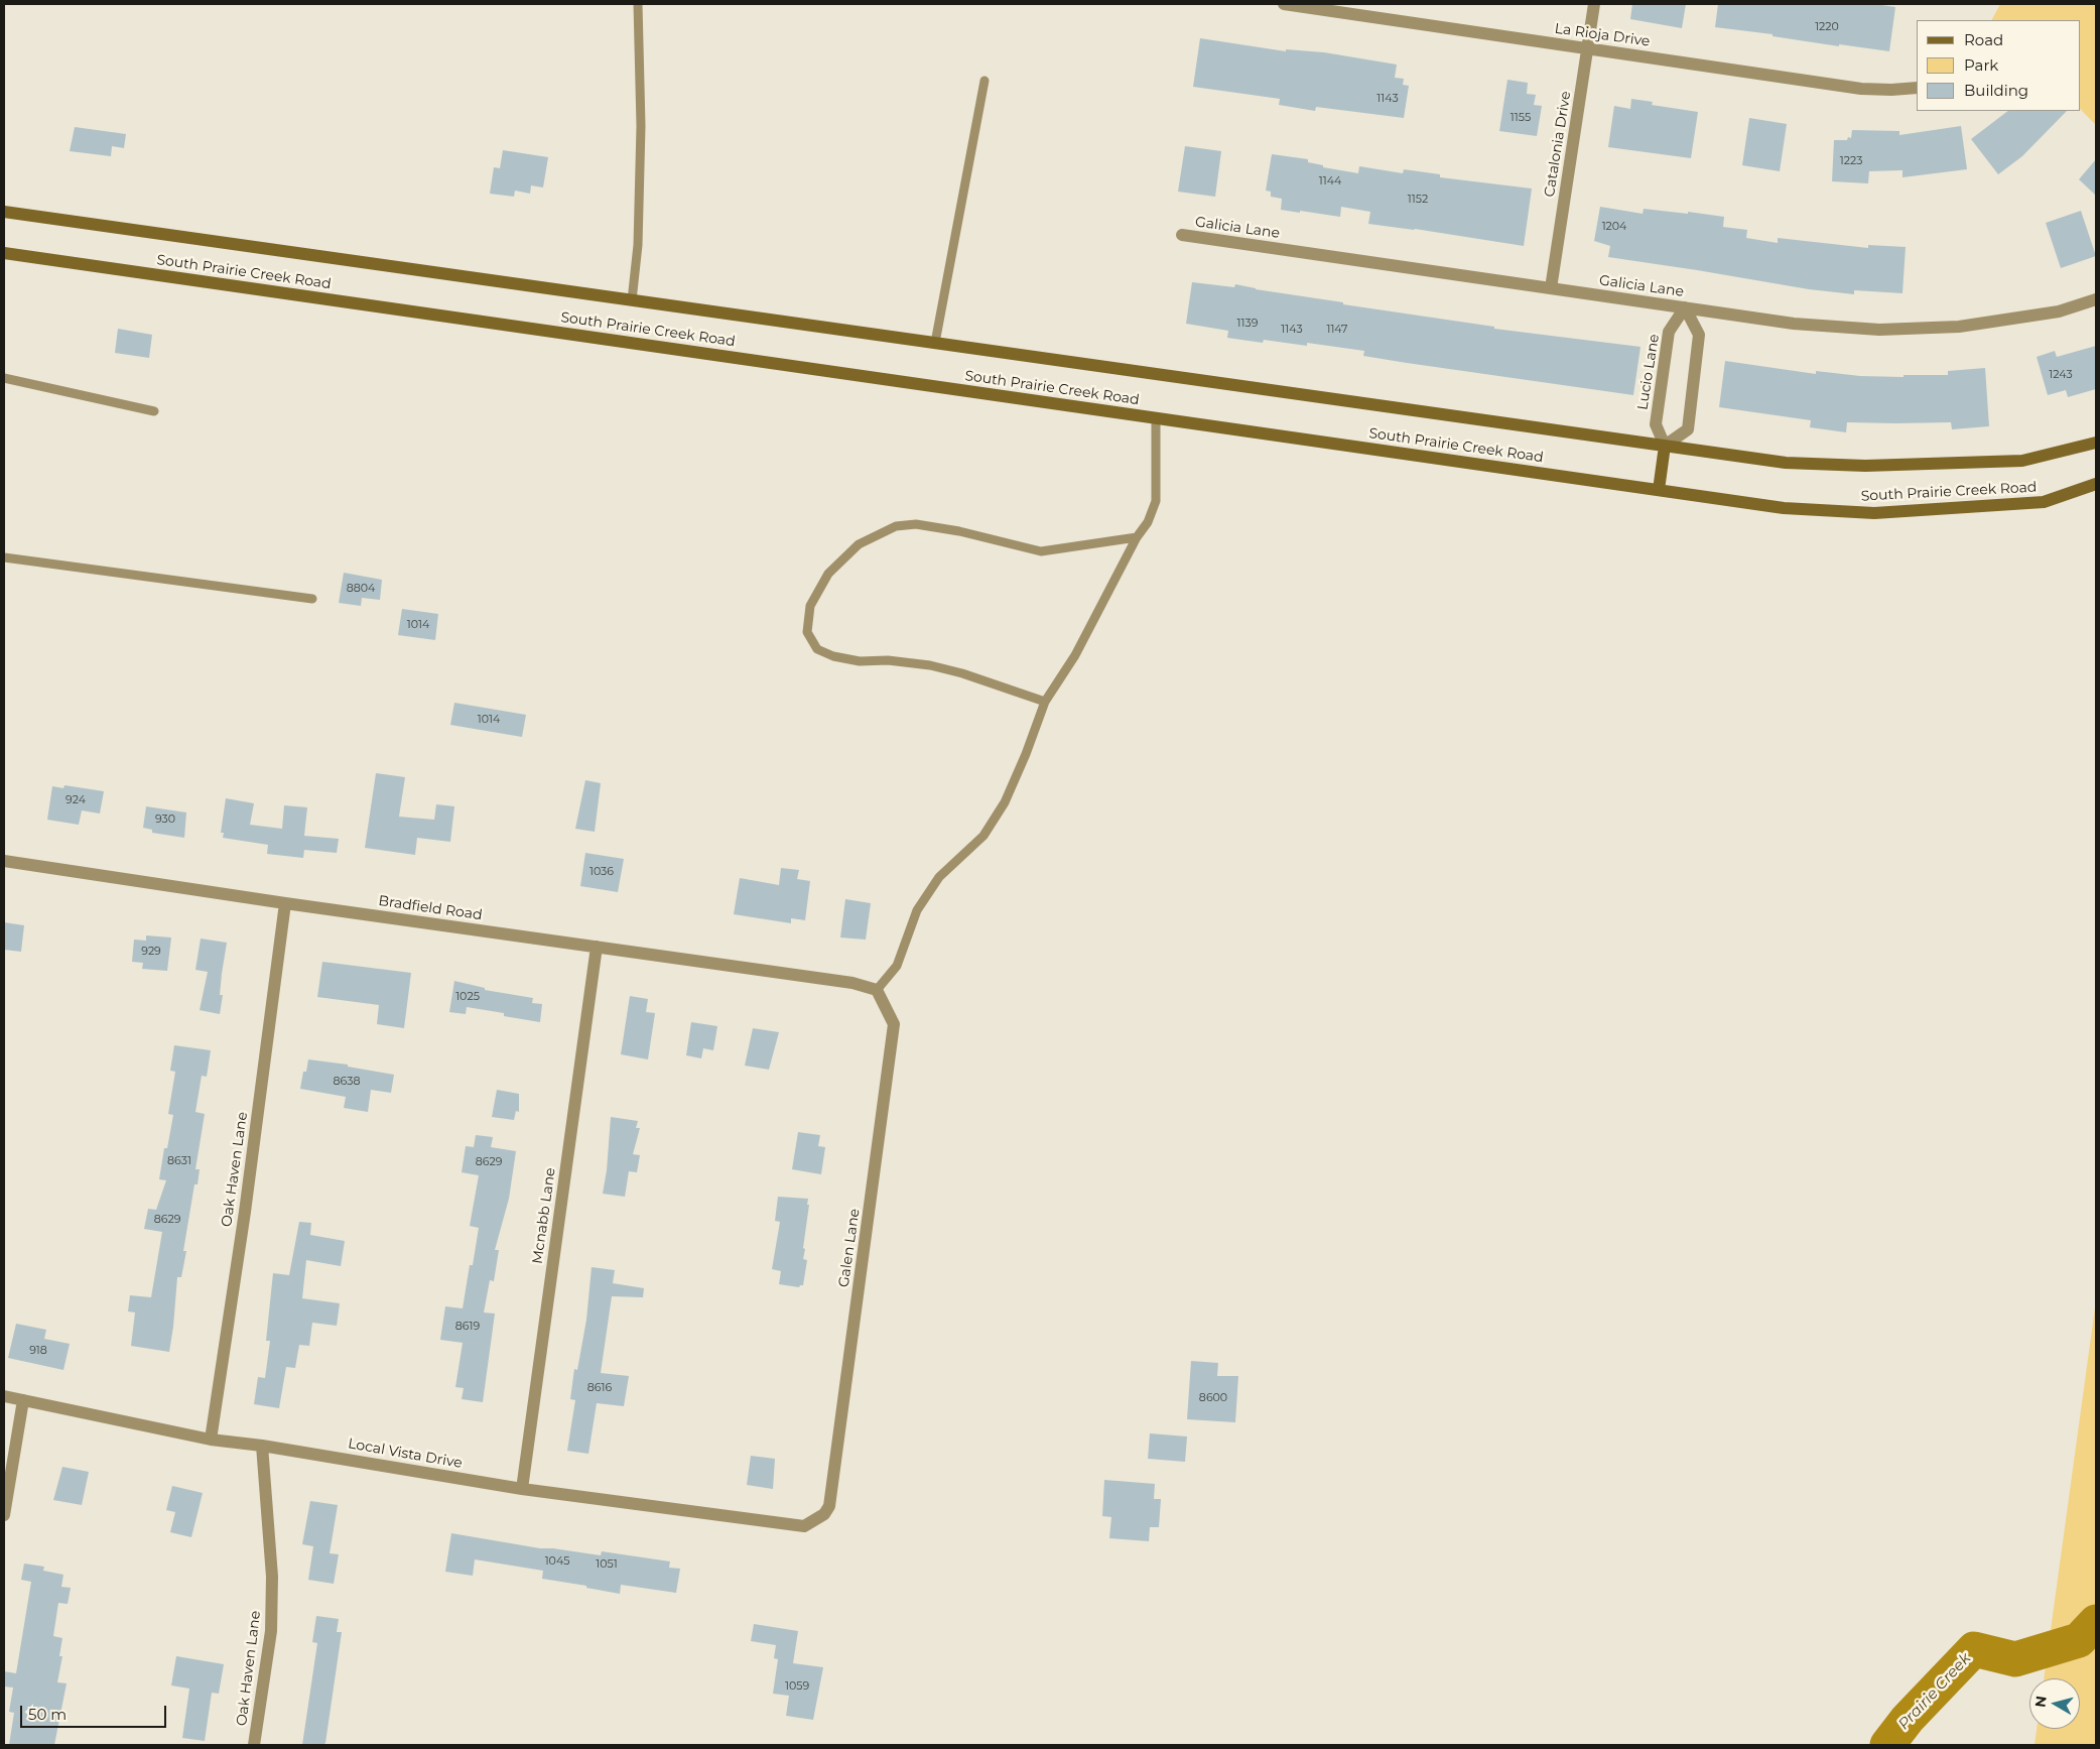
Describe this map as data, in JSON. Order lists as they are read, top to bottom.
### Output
{
  "streets": {
    "main road": ["South Prairie Creek Road"],
    "street": [
      "La Rioja Drive",
      "Catalonia Drive",
      "Galicia Lane",
      "Lucio Lane",
      "Bradfield Road",
      "Oak Haven Lane",
      "Mcnabb Lane",
      "Galen Lane",
      "Local Vista Drive"
    ]
  },
  "crossings": [
    ["La Rioja Drive", "Catalonia Drive"],
    ["Catalonia Drive", "Galicia Lane"],
    ["Galicia Lane", "Lucio Lane"],
    ["South Prairie Creek Road", "Lucio Lane"],
    ["Bradfield Road", "Oak Haven Lane"],
    ["Bradfield Road", "Mcnabb Lane"],
    ["Bradfield Road", "Galen Lane"],
    ["Oak Haven Lane", "Local Vista Drive"],
    ["Mcnabb Lane", "Local Vista Drive"],
    ["Galen Lane", "Local Vista Drive"]
  ],
  "water": ["Prairie Creek"],
  "house_numbers": [
    "1220",
    "1143",
    "1155",
    "1223",
    "1144",
    "1152",
    "1204",
    "1139",
    "1143",
    "1147",
    "1243",
    "8804",
    "1014",
    "1014",
    "924",
    "930",
    "1036",
    "929",
    "1025",
    "8638",
    "8631",
    "8629",
    "8629",
    "8619",
    "918",
    "8616",
    "8600",
    "1045",
    "1051",
    "1059"
  ],
  "legend": ["Road", "Park", "Building"],
  "scale_bar": "50 m",
  "north": "left"
}
